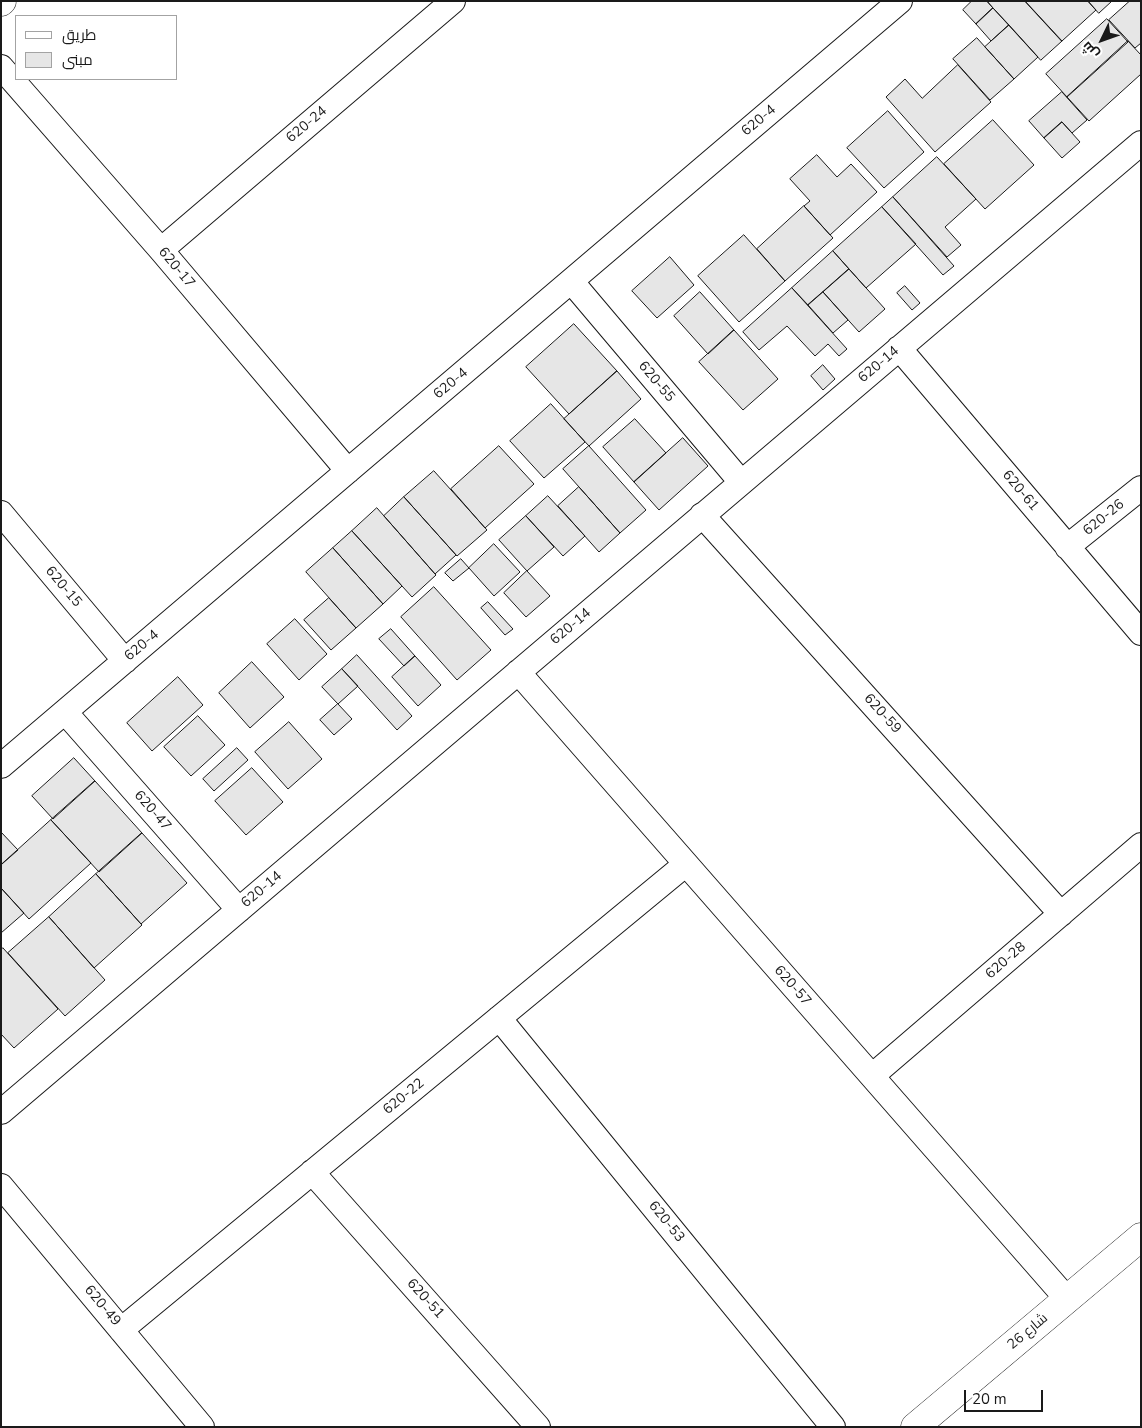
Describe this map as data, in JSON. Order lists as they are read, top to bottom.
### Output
{
  "streets": {
    "street": [
      "620-4",
      "620-24",
      "620-17",
      "620-14",
      "620-55",
      "620-61",
      "620-26",
      "620-15",
      "620-59",
      "620-47",
      "620-28",
      "620-57",
      "620-22",
      "620-53",
      "620-51",
      "620-49",
      "شارع 26"
    ]
  },
  "crossings": [
    ["620-4", "620-17"],
    ["620-4", "620-55"],
    ["620-4", "620-15"],
    ["620-4", "620-47"],
    ["620-24", "620-17"],
    ["620-14", "620-55"],
    ["620-14", "620-61"],
    ["620-14", "620-59"],
    ["620-14", "620-47"],
    ["620-14", "620-57"],
    ["620-61", "620-26"],
    ["620-59", "620-28"],
    ["620-28", "620-57"],
    ["620-57", "620-22"],
    ["620-57", "شارع 26"],
    ["620-22", "620-53"],
    ["620-22", "620-51"],
    ["620-22", "620-49"]
  ],
  "legend": ["طريق", "مبنى"],
  "scale_bar": "20 m",
  "north": "bottom left"
}
